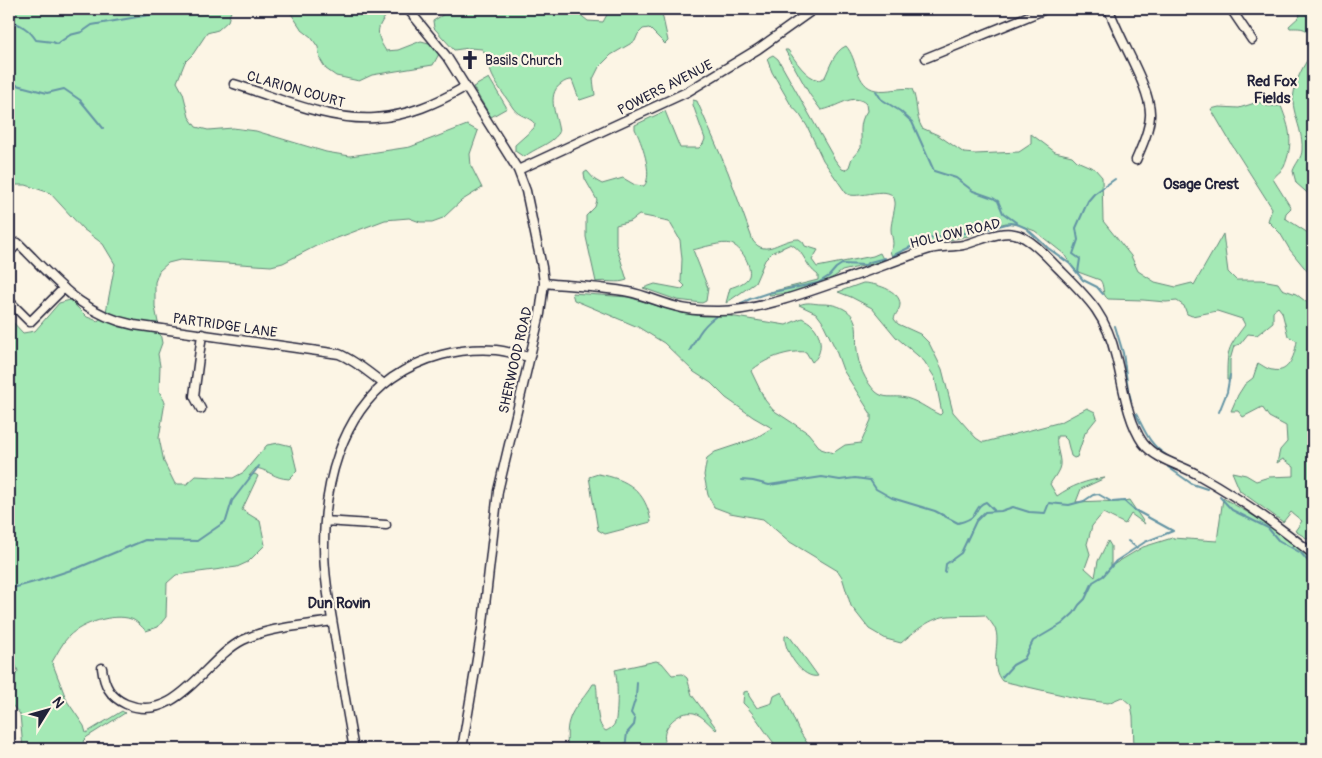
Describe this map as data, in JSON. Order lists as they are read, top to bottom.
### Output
{
  "streets": {
    "street": [
      "POWERS AVENUE",
      "CLARION COURT",
      "HOLLOW ROAD",
      "PARTRIDGE LANE",
      "SHERWOOD ROAD"
    ]
  },
  "crossings": [
    ["POWERS AVENUE", "SHERWOOD ROAD"],
    ["CLARION COURT", "SHERWOOD ROAD"],
    ["HOLLOW ROAD", "SHERWOOD ROAD"]
  ],
  "districts": ["Red Fox Fields", "Osage Crest", "Dun Rovin"],
  "places": {
    "church": ["Basils Church"]
  },
  "north": "top right"
}
